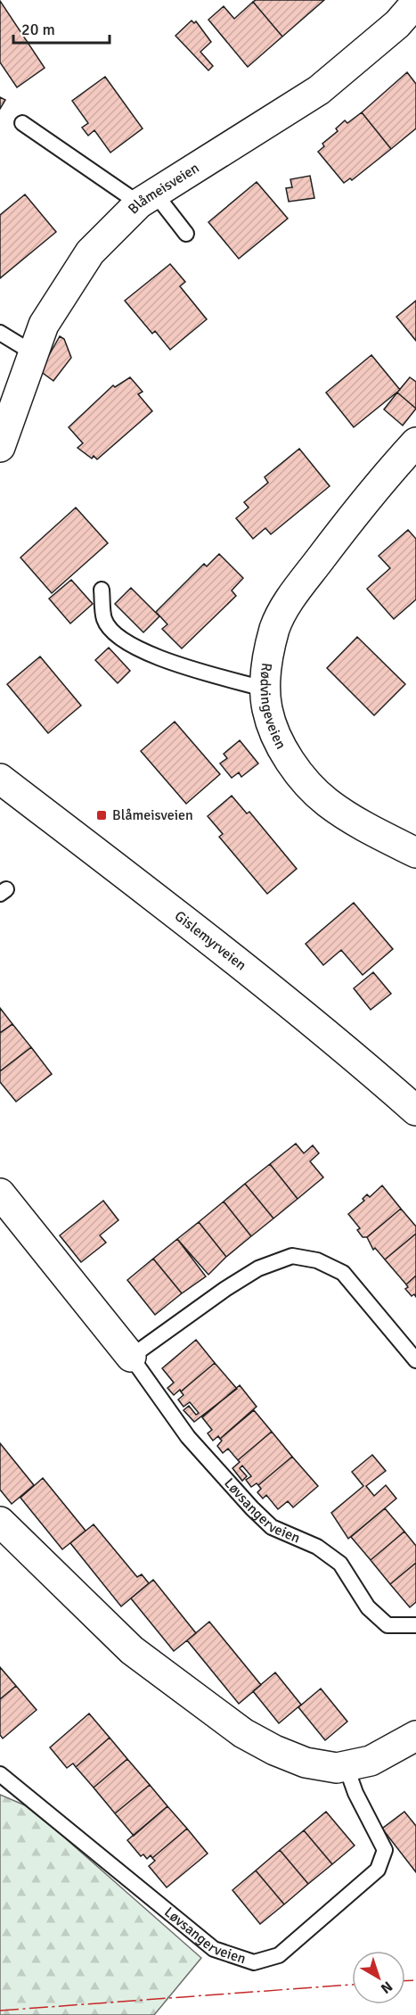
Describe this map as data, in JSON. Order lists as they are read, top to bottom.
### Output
{
  "streets": {
    "street": [
      "Blåmeisveien",
      "Rødvingeveien",
      "Gislemyrveien",
      "Løvsangerveien"
    ]
  },
  "places": {
    "transit": ["Blåmeisveien"]
  },
  "scale_bar": "20 m",
  "north": "bottom right"
}
